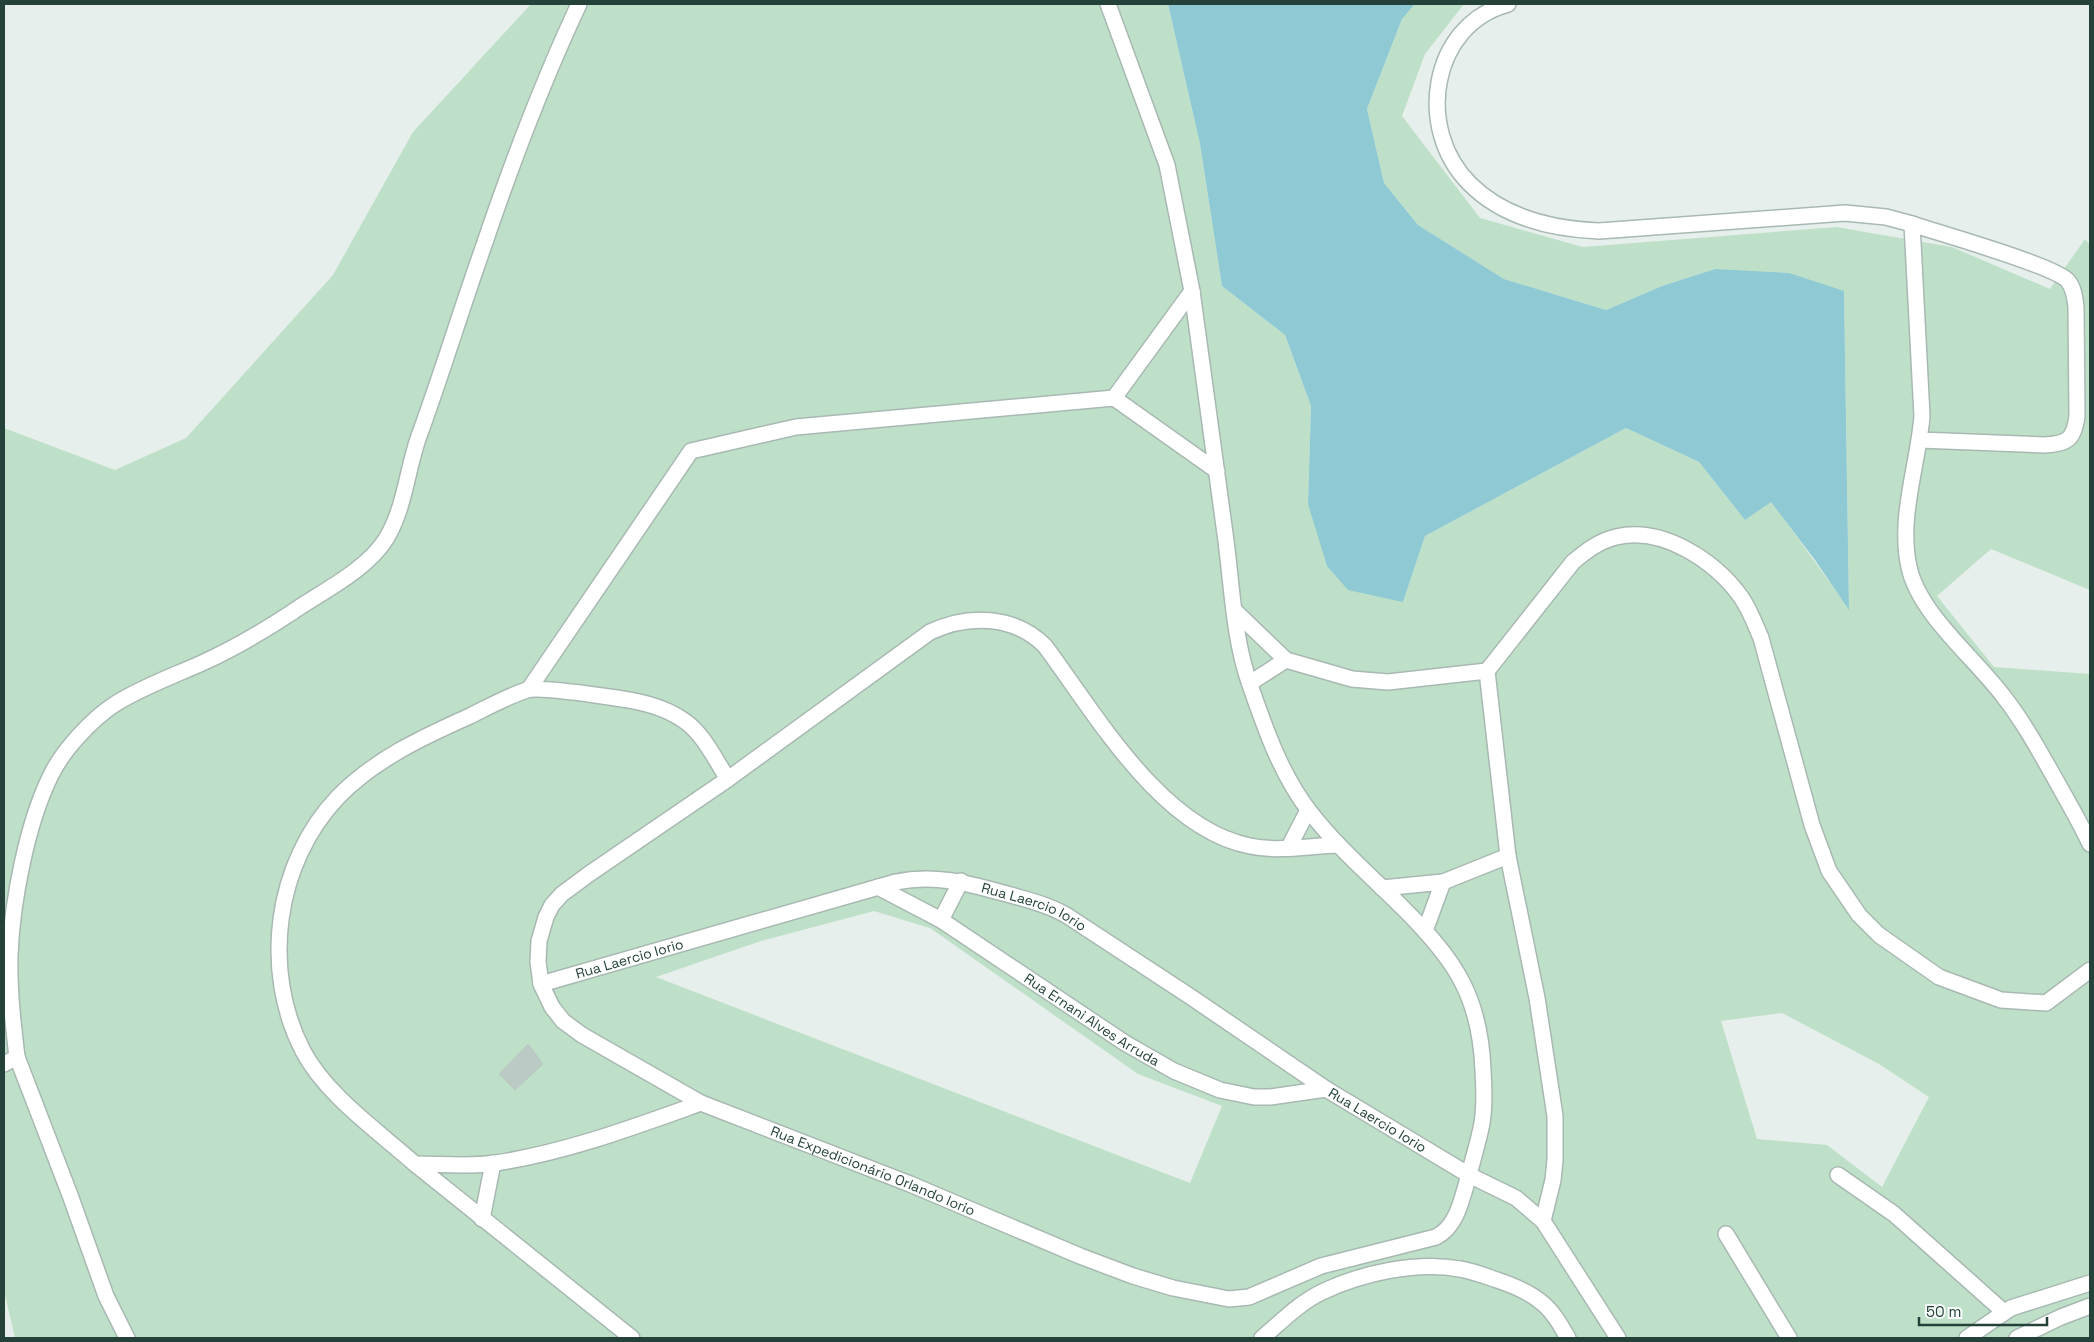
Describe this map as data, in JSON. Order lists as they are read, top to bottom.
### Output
{
  "streets": {
    "street": ["Rua Laercio Iorio", "Rua Ernani Alves Arruda", "Rua Expedicionário Orlando Iorio"]
  },
  "crossings": [
    ["Rua Laercio Iorio", "Rua Ernani Alves Arruda"],
    ["Rua Laercio Iorio", "Rua Expedicionário Orlando Iorio"]
  ],
  "scale_bar": "50 m"
}
